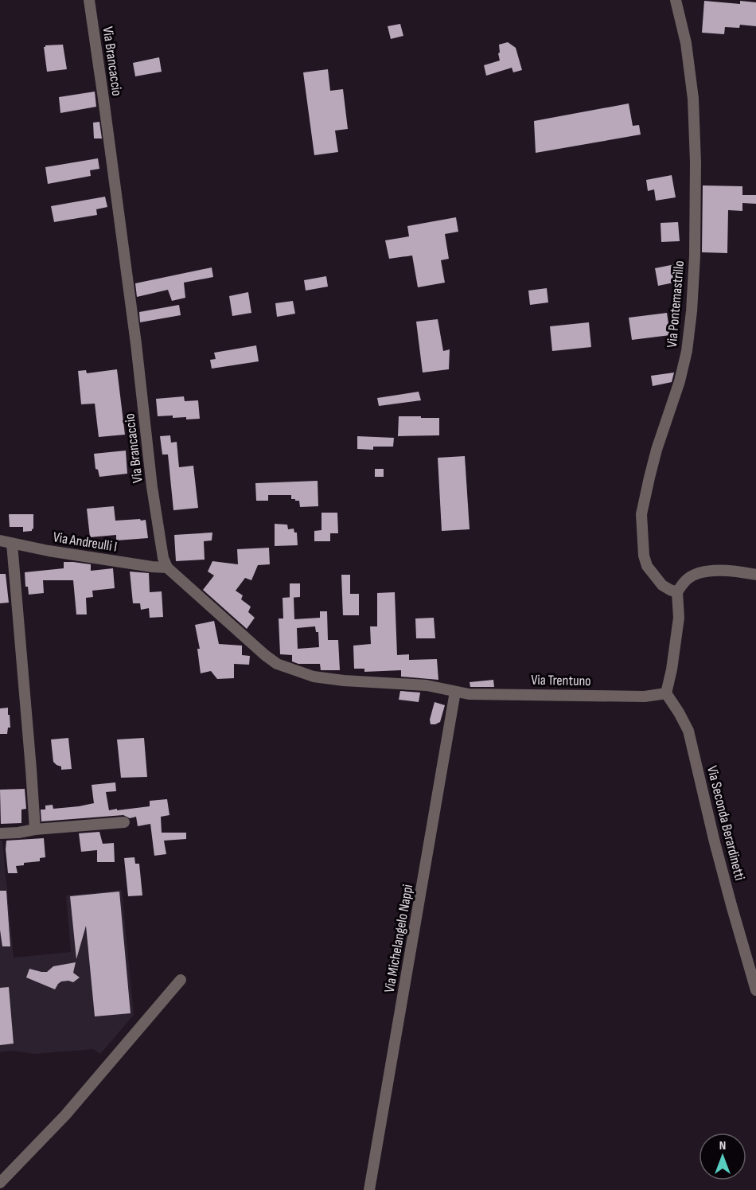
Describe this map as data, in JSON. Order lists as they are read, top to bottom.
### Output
{
  "streets": {
    "street": [
      "Via Brancaccio",
      "Via Pontemastrillo",
      "Via Andreulli I",
      "Via Trentuno",
      "Via Seconda Berardinetti",
      "Via Michelangelo Nappi"
    ]
  },
  "crossings": [
    ["Via Brancaccio", "Via Andreulli I"],
    ["Via Trentuno", "Via Seconda Berardinetti"],
    ["Via Trentuno", "Via Michelangelo Nappi"]
  ],
  "north": "top"
}
